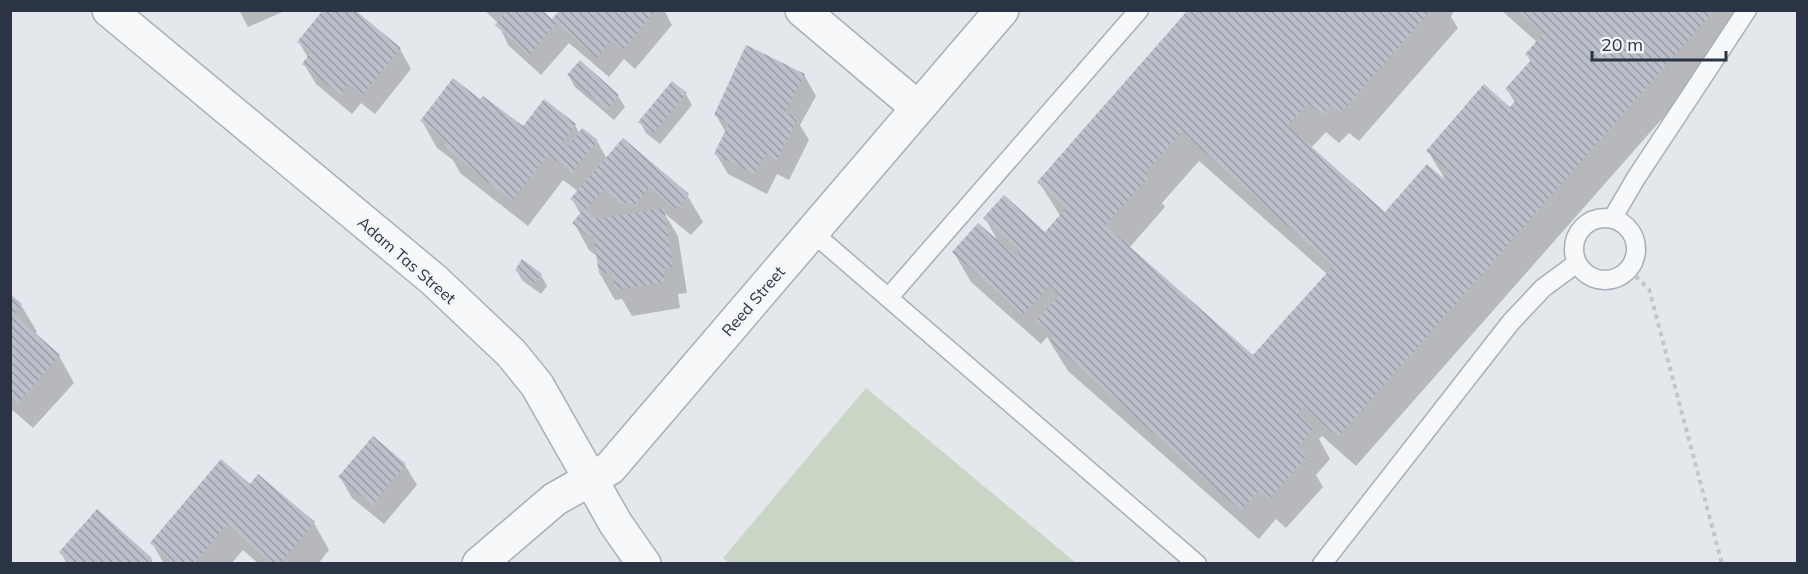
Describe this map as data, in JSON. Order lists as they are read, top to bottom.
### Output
{
  "streets": {
    "street": ["Adam Tas Street", "Reed Street"]
  },
  "crossings": [
    ["Adam Tas Street", "Reed Street"]
  ],
  "scale_bar": "20 m"
}
